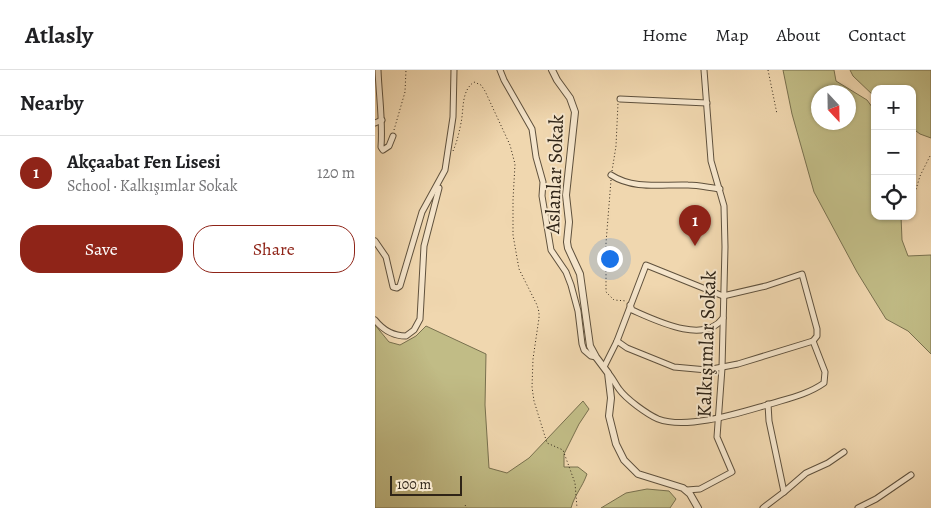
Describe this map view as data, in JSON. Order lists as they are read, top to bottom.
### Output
{
  "streets": {
    "street": ["Aslanlar Sokak", "Kalkışımlar Sokak"]
  },
  "scale_bar": "100 m",
  "north": "bottom",
  "page": {
    "header": "Atlasly",
    "nav": [
      "Home",
      "Map",
      "About",
      "Contact"
    ],
    "heading": "Nearby",
    "map_buttons": ["+", "−"],
    "list": [
      {
        "mark": "1",
        "name": "Akçaabat Fen Lisesi",
        "note": "School · Kalkışımlar Sokak",
        "value": "120 m"
      }
    ],
    "pins": "1",
    "buttons": ["Save", "Share"],
    "scale": "100 m"
  }
}
